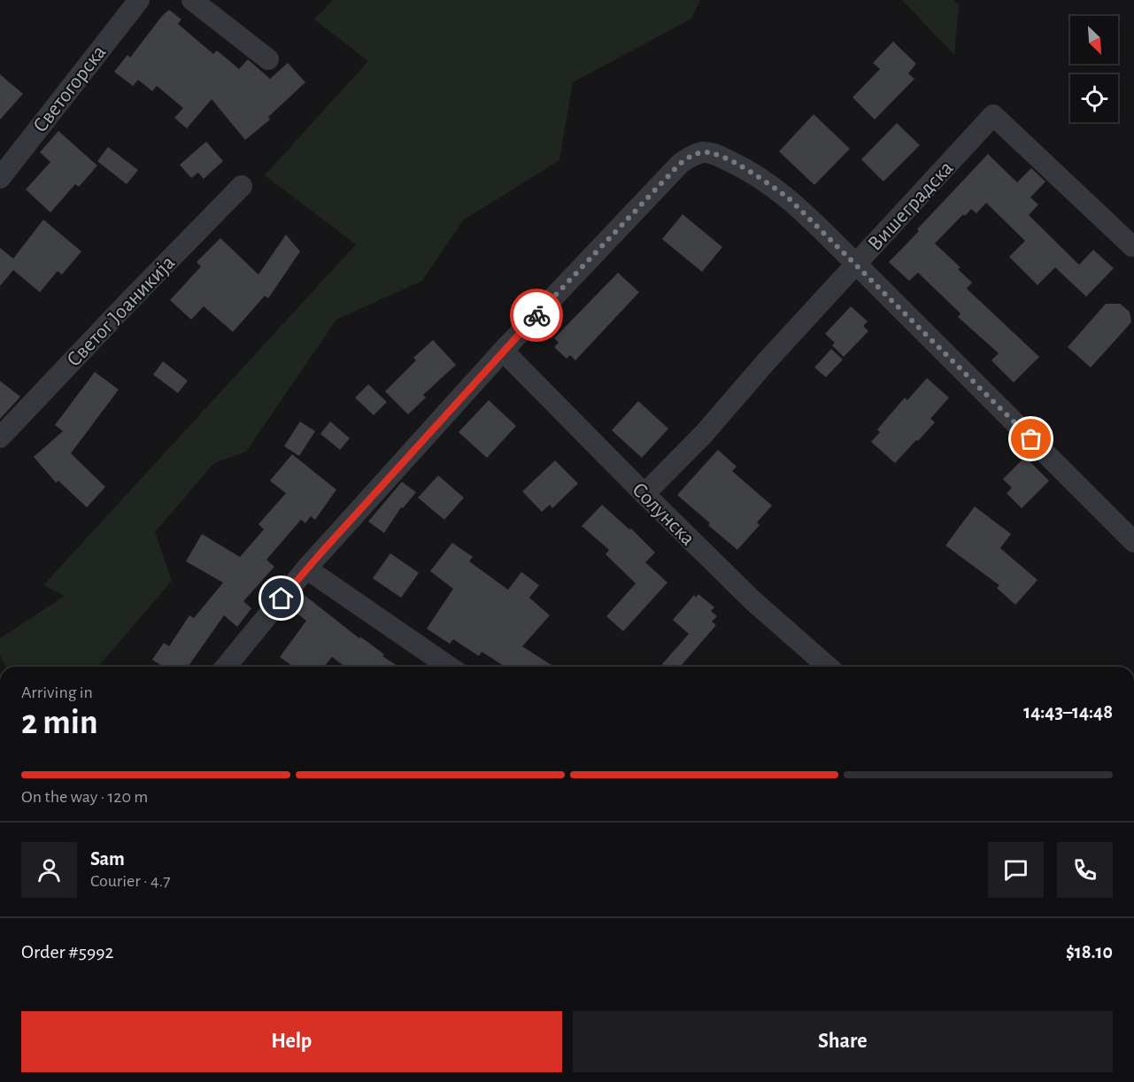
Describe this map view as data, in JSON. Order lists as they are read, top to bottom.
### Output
{
  "streets": {
    "street": [
      "Светогорска",
      "Вишеградска",
      "Светог Јоаникија",
      "Солунска"
    ]
  },
  "north": "bottom right",
  "page": {
    "heading": ["2 min", "Arriving in", "14:43–14:48"],
    "panel": [
      "Sam",
      "Courier · 4.7",
      "Order #5992",
      "$18.10"
    ],
    "bar": "On the way · 120 m",
    "buttons": ["Help", "Share"]
  }
}
